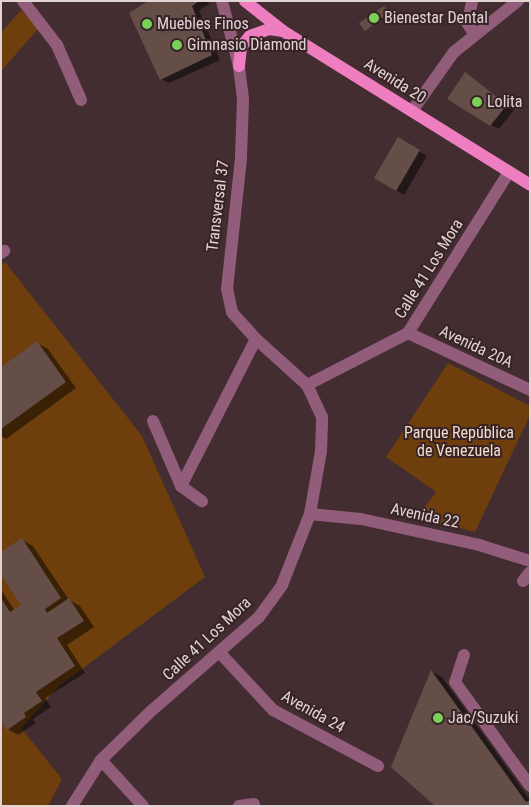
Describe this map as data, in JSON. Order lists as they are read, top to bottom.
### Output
{
  "streets": {
    "main road": ["Avenida 20"],
    "street": [
      "Transversal 37",
      "Calle 41 Los Mora",
      "Avenida 20A",
      "Avenida 22",
      "Avenida 24"
    ]
  },
  "crossings": [
    ["Avenida 20", "Calle 41 Los Mora"],
    ["Transversal 37", "Calle 41 Los Mora"],
    ["Calle 41 Los Mora", "Avenida 20A"],
    ["Calle 41 Los Mora", "Avenida 22"],
    ["Calle 41 Los Mora", "Avenida 24"]
  ],
  "parks": ["Parque República de Venezuela"],
  "places": [
    "Bienestar Dental",
    "Muebles Finos",
    "Gimnasio Diamond",
    "Lolita",
    "Jac/Suzuki"
  ]
}
